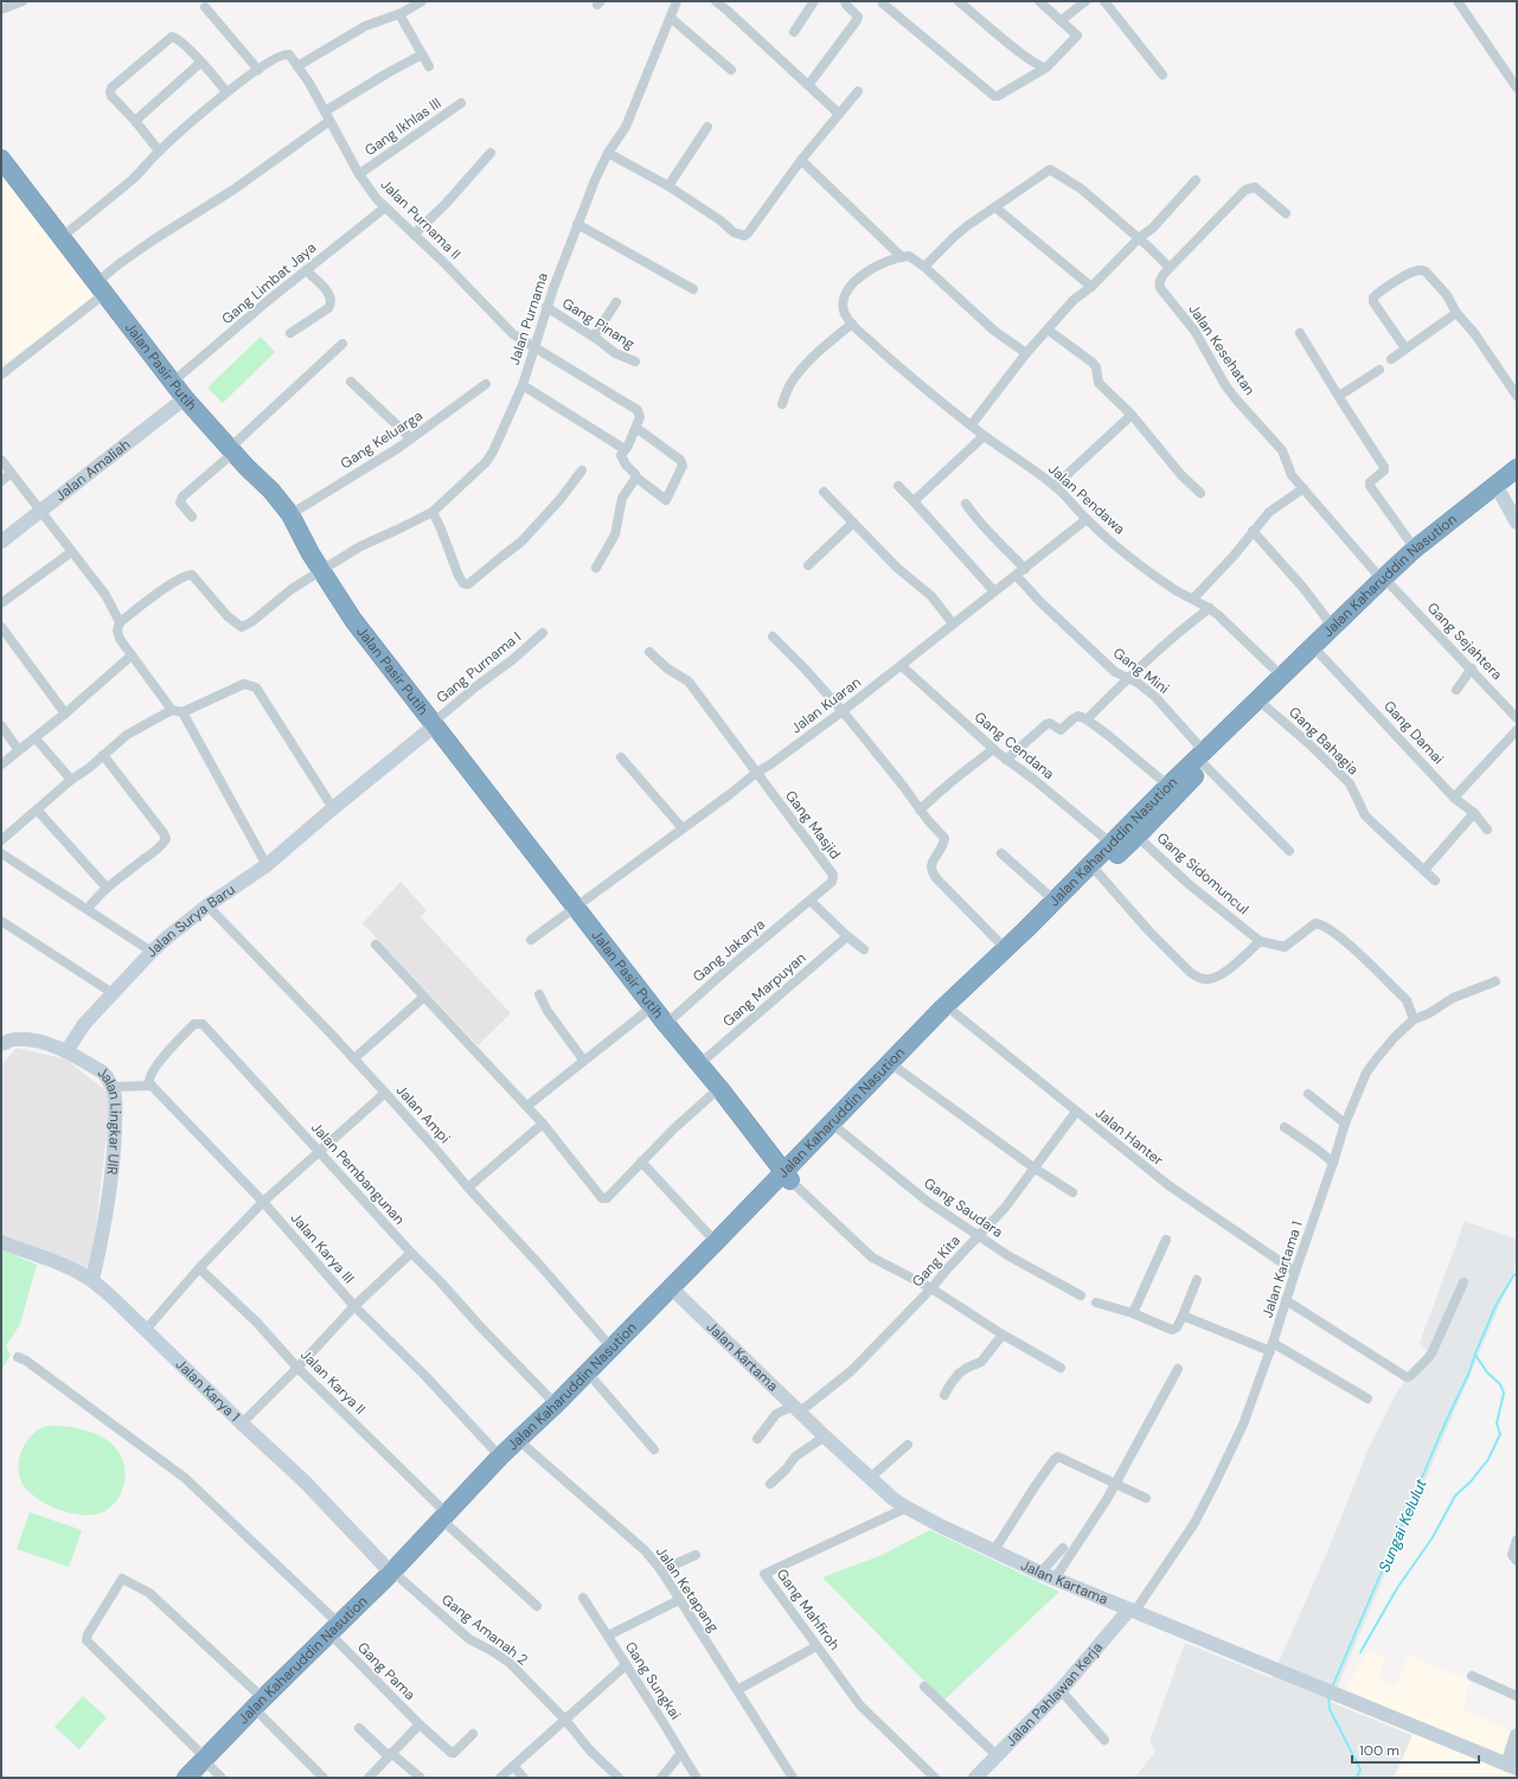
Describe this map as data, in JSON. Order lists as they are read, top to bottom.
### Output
{
  "streets": {
    "highway": ["Jalan Pasir Putih", "Jalan Kaharuddin Nasution"],
    "street": [
      "Gang Ikhlas III",
      "Jalan Purnama II",
      "Gang Limbat Jaya",
      "Jalan Purnama",
      "Gang Pinang",
      "Jalan Kesehatan",
      "Gang Keluarga",
      "Jalan Amaliah",
      "Jalan Pendawa",
      "Gang Sejahtera",
      "Gang Purnama I",
      "Gang Mini",
      "Jalan Kuaran",
      "Gang Damai",
      "Gang Bahagia",
      "Gang Cendana",
      "Gang Masjid",
      "Gang Sidomuncul",
      "Jalan Surya Baru",
      "Gang Jakarya",
      "Gang Marpuyan",
      "Jalan Ampi",
      "Jalan Lingkar UIR",
      "Jalan Hanter",
      "Jalan Pembangunan",
      "Gang Saudara",
      "Jalan Karya III",
      "Gang Kita",
      "Jalan Kartama 1",
      "Jalan Kartama",
      "Jalan Karya II",
      "Jalan Karya 1",
      "Jalan Ketapang",
      "Gang Mahfiroh",
      "Gang Amanah 2",
      "Gang Pama",
      "Gang Sungkai",
      "Jalan Pahlawan Kerja"
    ]
  },
  "crossings": [
    ["Gang Ikhlas III", "Jalan Purnama II"],
    ["Jalan Purnama II", "Gang Limbat Jaya"],
    ["Jalan Purnama II", "Jalan Purnama"],
    ["Jalan Purnama II", "Jalan Pasir Putih"],
    ["Gang Limbat Jaya", "Jalan Pasir Putih"],
    ["Jalan Purnama", "Gang Pinang"],
    ["Jalan Purnama", "Jalan Pasir Putih"],
    ["Jalan Kesehatan", "Jalan Kaharuddin Nasution"],
    ["Jalan Kesehatan", "Gang Sejahtera"],
    ["Jalan Pasir Putih", "Gang Keluarga"],
    ["Jalan Pasir Putih", "Jalan Amaliah"],
    ["Jalan Pasir Putih", "Jalan Kaharuddin Nasution"],
    ["Jalan Pasir Putih", "Gang Purnama I"],
    ["Jalan Pasir Putih", "Jalan Kuaran"],
    ["Jalan Pasir Putih", "Jalan Surya Baru"],
    ["Jalan Pasir Putih", "Gang Jakarya"],
    ["Jalan Pasir Putih", "Gang Marpuyan"],
    ["Jalan Pendawa", "Jalan Kaharuddin Nasution"],
    ["Jalan Pendawa", "Jalan Kuaran"],
    ["Jalan Kaharuddin Nasution", "Gang Sejahtera"],
    ["Jalan Kaharuddin Nasution", "Gang Mini"],
    ["Jalan Kaharuddin Nasution", "Gang Damai"],
    ["Jalan Kaharuddin Nasution", "Gang Bahagia"],
    ["Jalan Kaharuddin Nasution", "Gang Cendana"],
    ["Jalan Kaharuddin Nasution", "Gang Sidomuncul"],
    ["Jalan Kaharuddin Nasution", "Jalan Ampi"],
    ["Jalan Kaharuddin Nasution", "Jalan Hanter"],
    ["Jalan Kaharuddin Nasution", "Jalan Pembangunan"],
    ["Jalan Kaharuddin Nasution", "Gang Saudara"],
    ["Jalan Kaharuddin Nasution", "Jalan Karya III"],
    ["Jalan Kaharuddin Nasution", "Jalan Kartama"],
    ["Jalan Kaharuddin Nasution", "Jalan Karya II"],
    ["Jalan Kaharuddin Nasution", "Jalan Karya 1"],
    ["Jalan Kaharuddin Nasution", "Jalan Ketapang"],
    ["Jalan Kaharuddin Nasution", "Gang Amanah 2"],
    ["Jalan Kaharuddin Nasution", "Gang Pama"],
    ["Gang Purnama I", "Jalan Surya Baru"],
    ["Gang Mini", "Jalan Kuaran"],
    ["Jalan Kuaran", "Gang Cendana"],
    ["Jalan Kuaran", "Gang Masjid"],
    ["Gang Masjid", "Gang Jakarya"],
    ["Jalan Surya Baru", "Jalan Ampi"],
    ["Jalan Surya Baru", "Jalan Lingkar UIR"],
    ["Jalan Lingkar UIR", "Jalan Karya 1"],
    ["Jalan Hanter", "Gang Kita"],
    ["Jalan Hanter", "Jalan Kartama 1"],
    ["Jalan Pembangunan", "Jalan Karya III"],
    ["Gang Saudara", "Gang Kita"],
    ["Gang Kita", "Jalan Kartama"],
    ["Jalan Kartama 1", "Jalan Kartama"],
    ["Jalan Kartama 1", "Jalan Pahlawan Kerja"],
    ["Jalan Kartama", "Gang Mahfiroh"],
    ["Jalan Kartama", "Jalan Pahlawan Kerja"],
    ["Jalan Karya 1", "Gang Amanah 2"]
  ],
  "water": ["Sungai Kelulut"],
  "scale_bar": "100 m"
}
